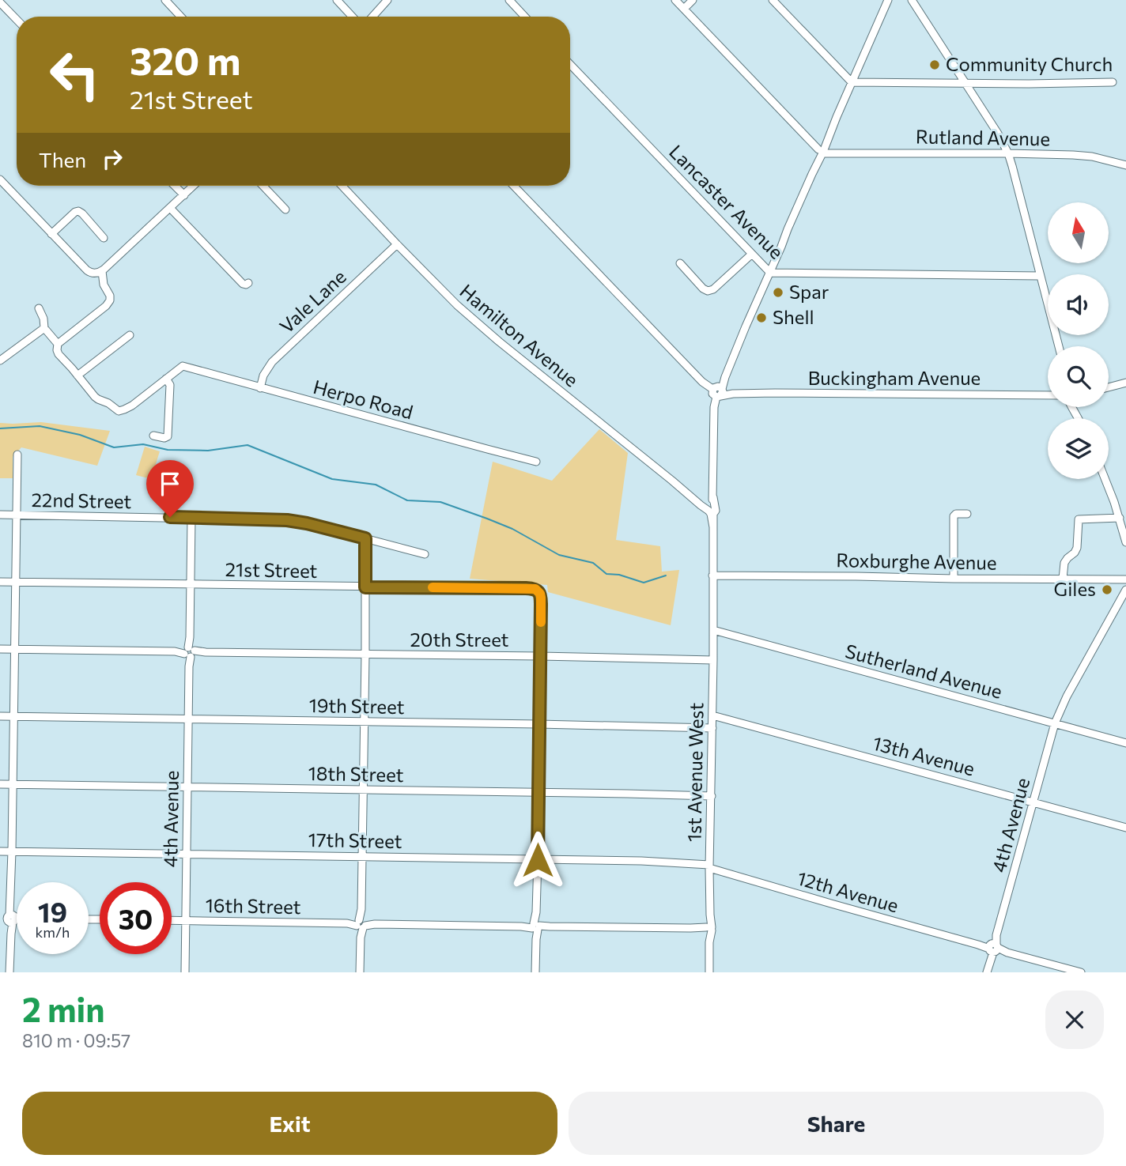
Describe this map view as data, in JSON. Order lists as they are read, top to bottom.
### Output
{
  "streets": {
    "street": [
      "Rutland Avenue",
      "Lancaster Avenue",
      "Vale Lane",
      "Hamilton Avenue",
      "Buckingham Avenue",
      "Herpo Road",
      "22nd Street",
      "Roxburghe Avenue",
      "21st Street",
      "20th Street",
      "Sutherland Avenue",
      "19th Street",
      "13th Avenue",
      "1st Avenue West",
      "18th Street",
      "4th Avenue",
      "17th Street",
      "12th Avenue",
      "16th Street"
    ]
  },
  "crossings": [
    ["Rutland Avenue", "1st Avenue West"],
    ["Lancaster Avenue", "1st Avenue West"],
    ["Vale Lane", "Hamilton Avenue"],
    ["Vale Lane", "Herpo Road"],
    ["Hamilton Avenue", "1st Avenue West"],
    ["Buckingham Avenue", "1st Avenue West"],
    ["22nd Street", "4th Avenue"],
    ["Roxburghe Avenue", "1st Avenue West"],
    ["21st Street", "20th Street"],
    ["21st Street", "4th Avenue"],
    ["20th Street", "1st Avenue West"],
    ["20th Street", "4th Avenue"],
    ["Sutherland Avenue", "1st Avenue West"],
    ["Sutherland Avenue", "4th Avenue"],
    ["19th Street", "1st Avenue West"],
    ["19th Street", "4th Avenue"],
    ["13th Avenue", "1st Avenue West"],
    ["13th Avenue", "4th Avenue"],
    ["1st Avenue West", "18th Street"],
    ["1st Avenue West", "17th Street"],
    ["1st Avenue West", "12th Avenue"],
    ["1st Avenue West", "16th Street"],
    ["18th Street", "4th Avenue"],
    ["4th Avenue", "17th Street"],
    ["4th Avenue", "12th Avenue"],
    ["4th Avenue", "16th Street"],
    ["17th Street", "12th Avenue"]
  ],
  "places": [
    "Community Church",
    "Spar",
    "Shell",
    "Giles"
  ],
  "north": "top",
  "page": {
    "turn": ["320 m", "21st Street"],
    "then": "Then",
    "speed": "19 km/h",
    "limit": "30",
    "heading": ["2 min", "810 m · 09:57"],
    "buttons": ["Exit", "Share"]
  }
}
